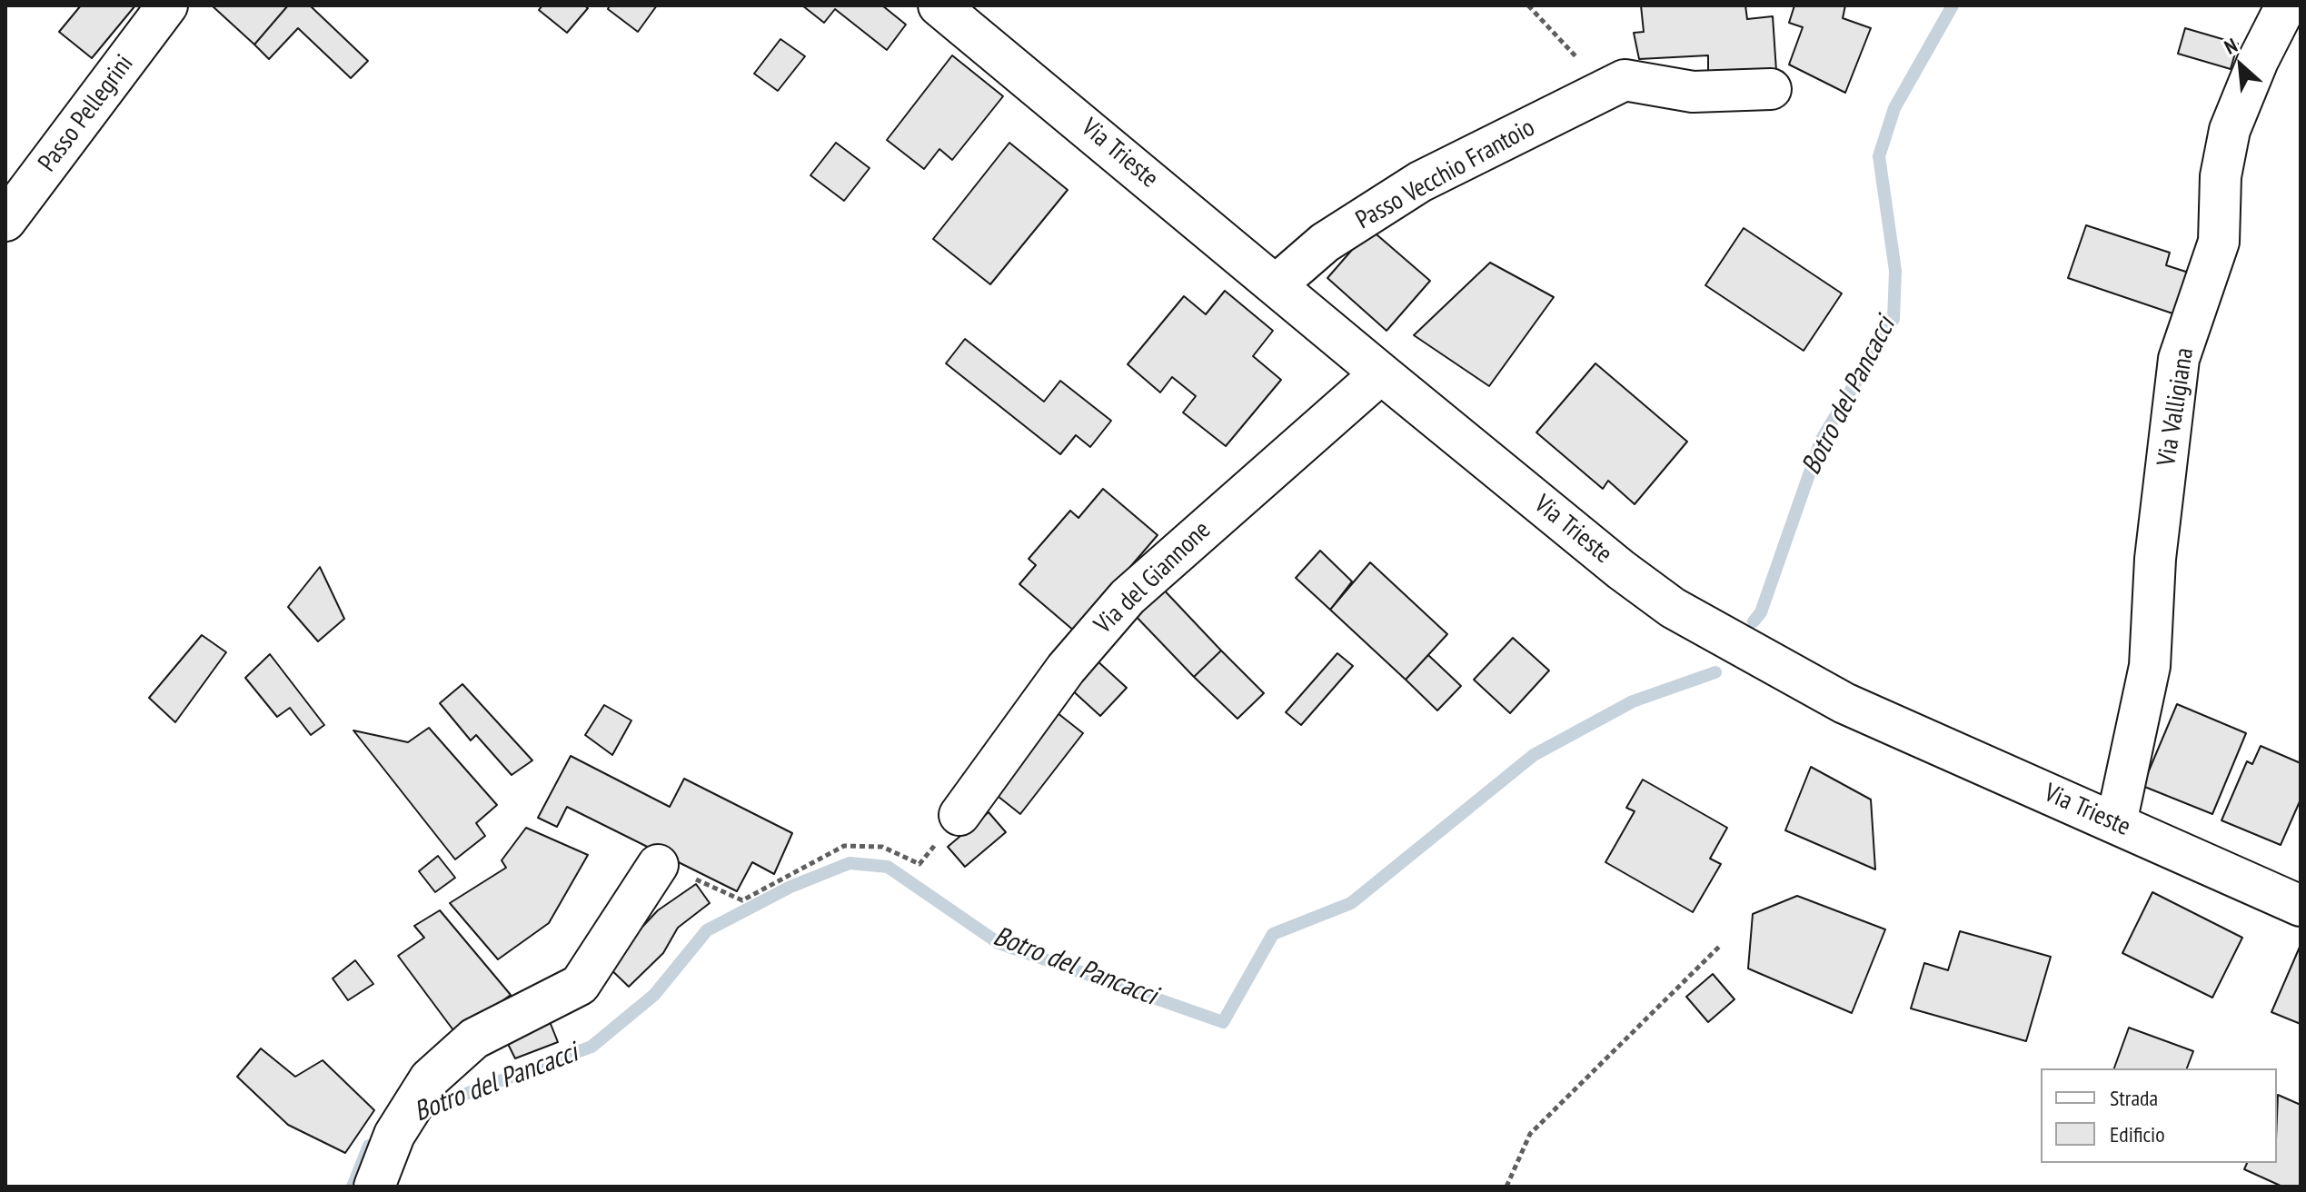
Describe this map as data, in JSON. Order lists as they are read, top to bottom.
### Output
{
  "streets": {
    "street": [
      "Passo Pellegrini",
      "Via Trieste",
      "Passo Vecchio Frantoio",
      "Via Valligiana",
      "Via del Giannone"
    ]
  },
  "crossings": [
    ["Via Trieste", "Passo Vecchio Frantoio"],
    ["Via Trieste", "Via Valligiana"],
    ["Via Trieste", "Via del Giannone"]
  ],
  "water": ["Botro del Pancacci"],
  "legend": ["Strada", "Edificio"],
  "north": "top left"
}
